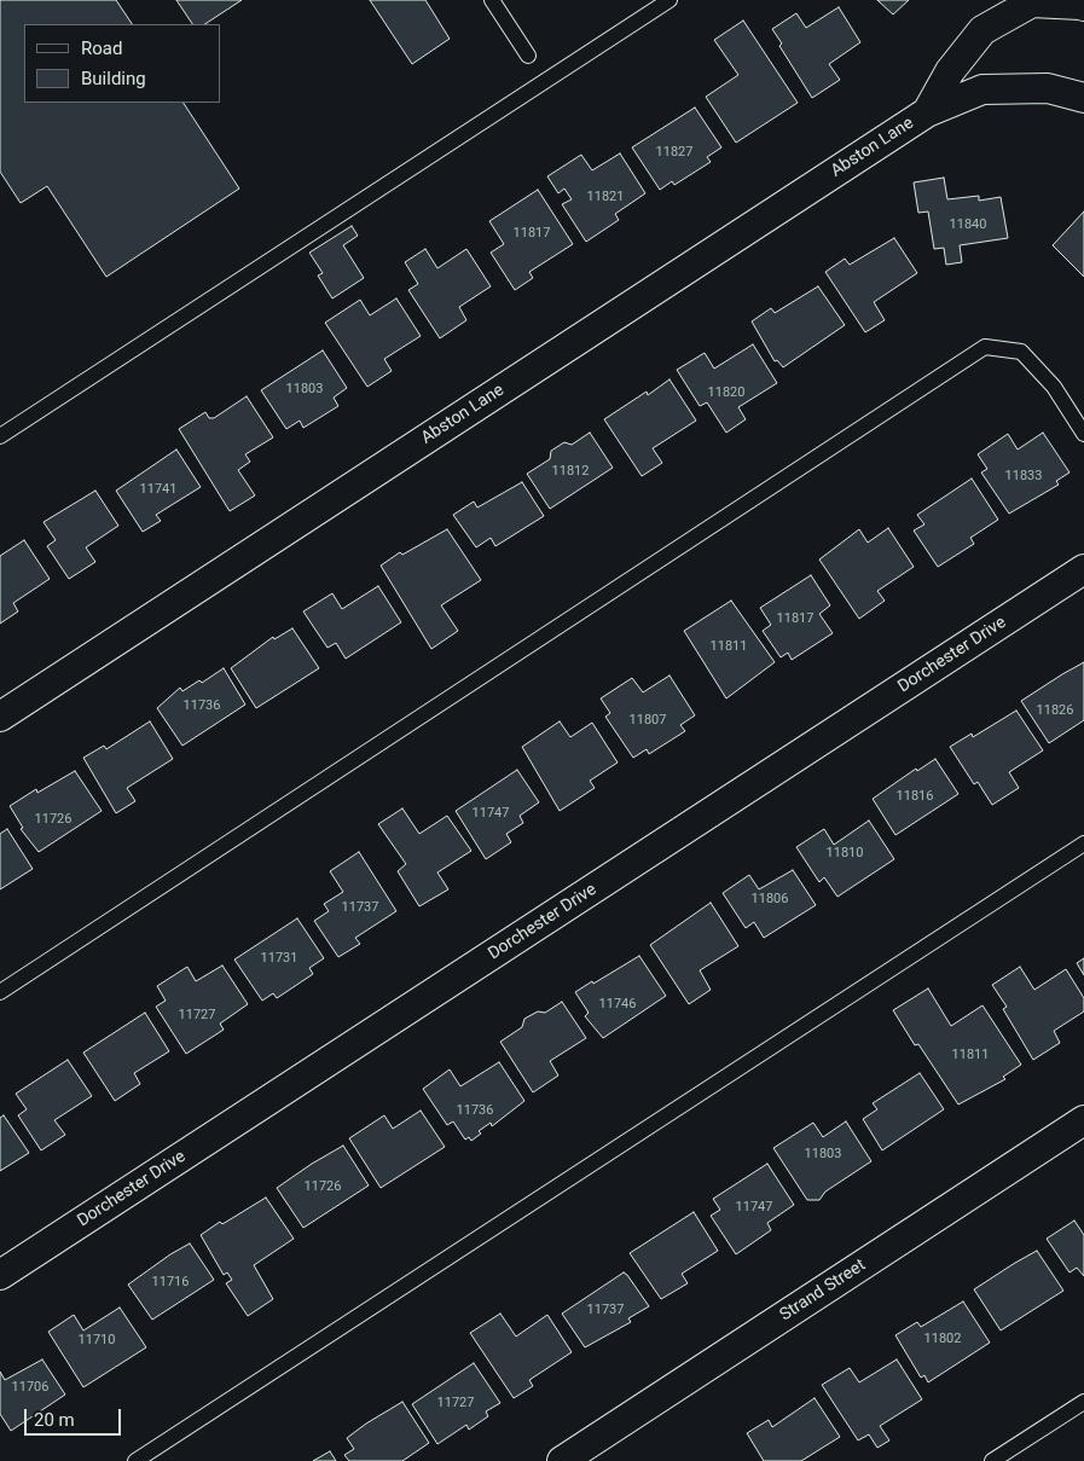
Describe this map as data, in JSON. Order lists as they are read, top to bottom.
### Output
{
  "streets": {
    "street": ["Abston Lane", "Dorchester Drive", "Strand Street"]
  },
  "house_numbers": [
    "11827",
    "11821",
    "11840",
    "11817",
    "11803",
    "11820",
    "11812",
    "11833",
    "11741",
    "11817",
    "11811",
    "11736",
    "11826",
    "11807",
    "11816",
    "11747",
    "11726",
    "11810",
    "11806",
    "11737",
    "11731",
    "11746",
    "11727",
    "11811",
    "11736",
    "11803",
    "11726",
    "11747",
    "11716",
    "11737",
    "11802",
    "11710",
    "11706",
    "11727"
  ],
  "legend": ["Road", "Building"],
  "scale_bar": "20 m"
}
